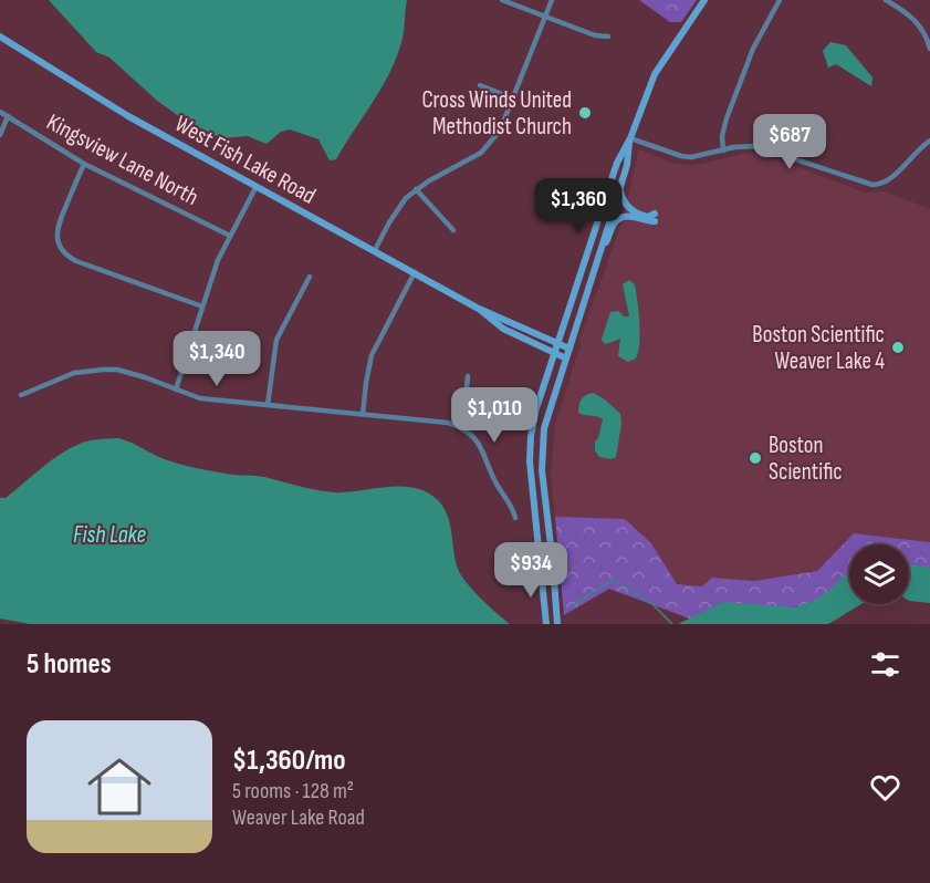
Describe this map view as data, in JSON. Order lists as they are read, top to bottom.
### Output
{
  "streets": {
    "main road": ["West Fish Lake Road"],
    "street": ["Kingsview Lane North"]
  },
  "water": ["Fish Lake"],
  "places": ["Cross Winds United Methodist Church", "Boston Scientific Weaver Lake 4", "Boston Scientific"],
  "page": {
    "price": [
      "$687",
      "$1,360",
      "$1,340",
      "$1,010",
      "$934"
    ],
    "heading": "5 homes",
    "list": [
      {
        "name": "$1,360/mo",
        "note": "5 rooms · 128 m² · Weaver Lake Road"
      }
    ]
  }
}
